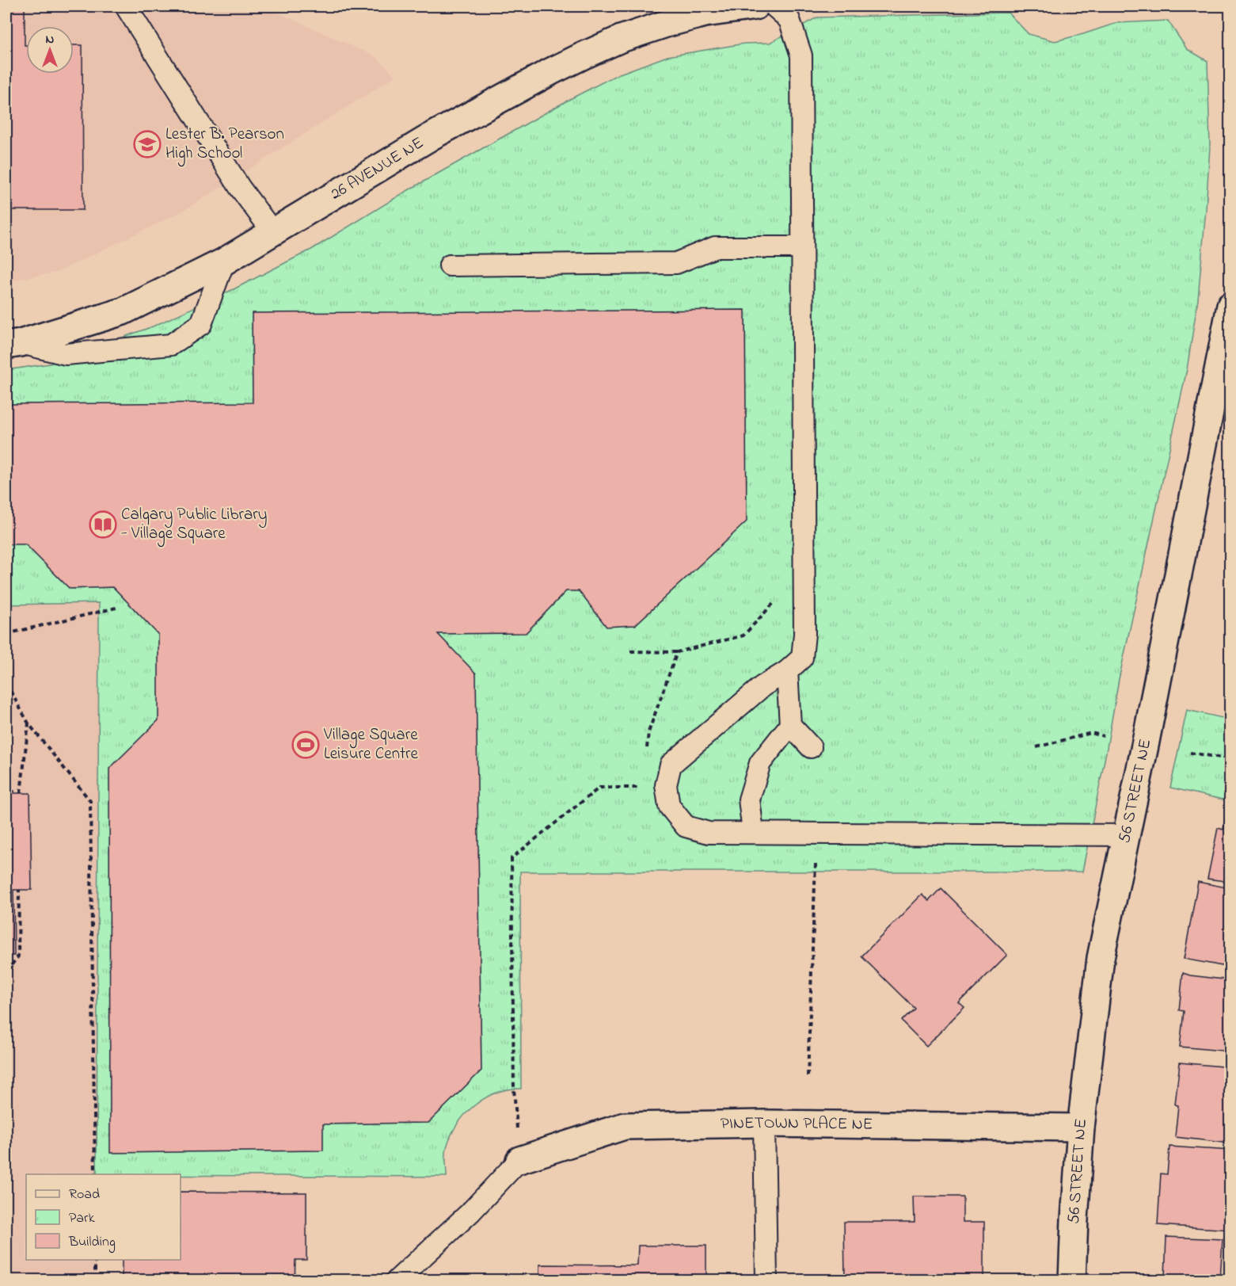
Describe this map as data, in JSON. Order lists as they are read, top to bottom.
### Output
{
  "streets": {
    "street": ["26 AVENUE NE", "56 STREET NE", "PINETOWN PLACE NE"]
  },
  "crossings": [
    ["56 STREET NE", "PINETOWN PLACE NE"]
  ],
  "places": {
    "school or university": ["Lester B. Pearson High School"],
    "library": ["Calgary Public Library - Village Square"],
    "sports": ["Village Square Leisure Centre"]
  },
  "legend": ["Road", "Park", "Building"],
  "north": "top"
}
